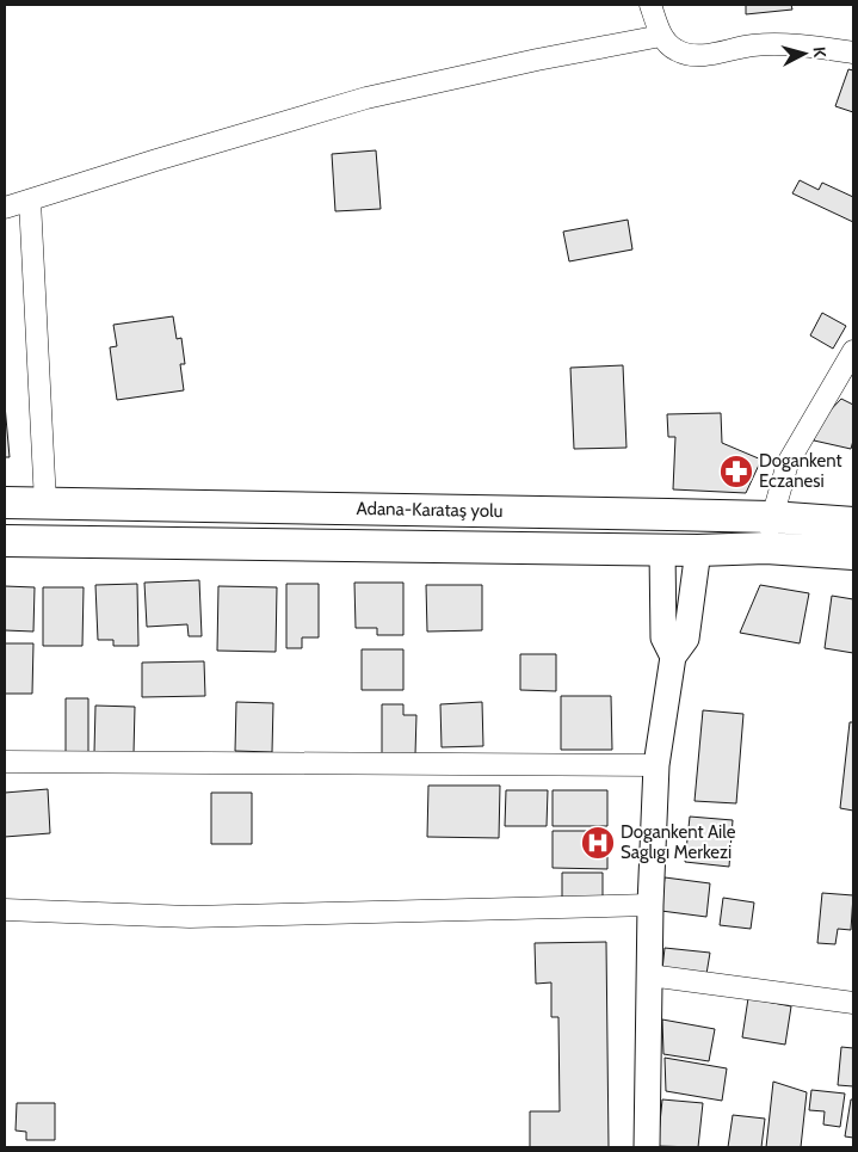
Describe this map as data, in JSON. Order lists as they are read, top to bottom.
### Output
{
  "streets": {
    "main road": ["Adana-Karataş yolu"]
  },
  "places": {
    "pharmacy": ["Dogankent Eczanesi"],
    "hospital": ["Dogankent Aile Saglıgı Merkezi"]
  },
  "north": "right"
}
